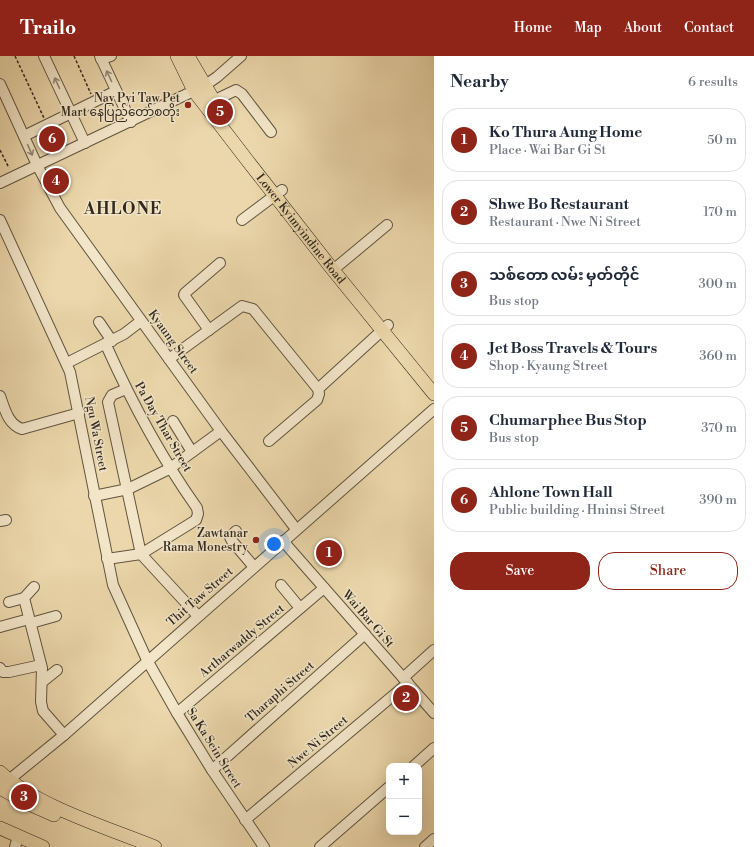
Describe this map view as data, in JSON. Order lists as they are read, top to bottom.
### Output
{
  "streets": {
    "main road": ["Lower Kyimyindine Road"],
    "street": [
      "Kyaung Street",
      "Pa Day Thar Street",
      "Ngu Wa Street",
      "Thit Taw Street",
      "Wai Bar Gi St",
      "Artharwaddy Street",
      "Tharaphi Street",
      "Nwe Ni Street",
      "Sa Ka Sein Street"
    ]
  },
  "crossings": [
    ["Kyaung Street", "Thit Taw Street"],
    ["Ngu Wa Street", "Thit Taw Street"],
    ["Ngu Wa Street", "Sa Ka Sein Street"],
    ["Thit Taw Street", "Wai Bar Gi St"],
    ["Thit Taw Street", "Sa Ka Sein Street"],
    ["Wai Bar Gi St", "Artharwaddy Street"],
    ["Wai Bar Gi St", "Tharaphi Street"],
    ["Wai Bar Gi St", "Nwe Ni Street"],
    ["Artharwaddy Street", "Sa Ka Sein Street"],
    ["Tharaphi Street", "Sa Ka Sein Street"],
    ["Nwe Ni Street", "Sa Ka Sein Street"]
  ],
  "districts": ["AHLONE"],
  "places": ["Nay Pyi Taw Pet Mart နေပြည်တော်စတိုး", "Zawtanar Rama Monestry"],
  "page": {
    "header": "Trailo",
    "nav": [
      "Home",
      "Map",
      "About",
      "Contact"
    ],
    "heading": ["Nearby", "6 results"],
    "pins": [
      "5",
      "6",
      "4",
      "1",
      "2",
      "3"
    ],
    "list": [
      {
        "mark": "1",
        "name": "Ko Thura Aung Home",
        "note": "Place · Wai Bar Gi St",
        "value": "50 m"
      },
      {
        "mark": "2",
        "name": "Shwe Bo Restaurant",
        "note": "Restaurant · Nwe Ni Street",
        "value": "170 m"
      },
      {
        "mark": "3",
        "name": "သစ်တော လမ်း မှတ်တိုင်",
        "note": "Bus stop",
        "value": "300 m"
      },
      {
        "mark": "4",
        "name": "Jet Boss Travels & Tours",
        "note": "Shop · Kyaung Street",
        "value": "360 m"
      },
      {
        "mark": "5",
        "name": "Chumarphee Bus Stop",
        "note": "Bus stop",
        "value": "370 m"
      },
      {
        "mark": "6",
        "name": "Ahlone Town Hall",
        "note": "Public building · Hninsi Street",
        "value": "390 m"
      }
    ],
    "buttons": ["Save", "Share"],
    "map_buttons": ["+", "−"]
  }
}
